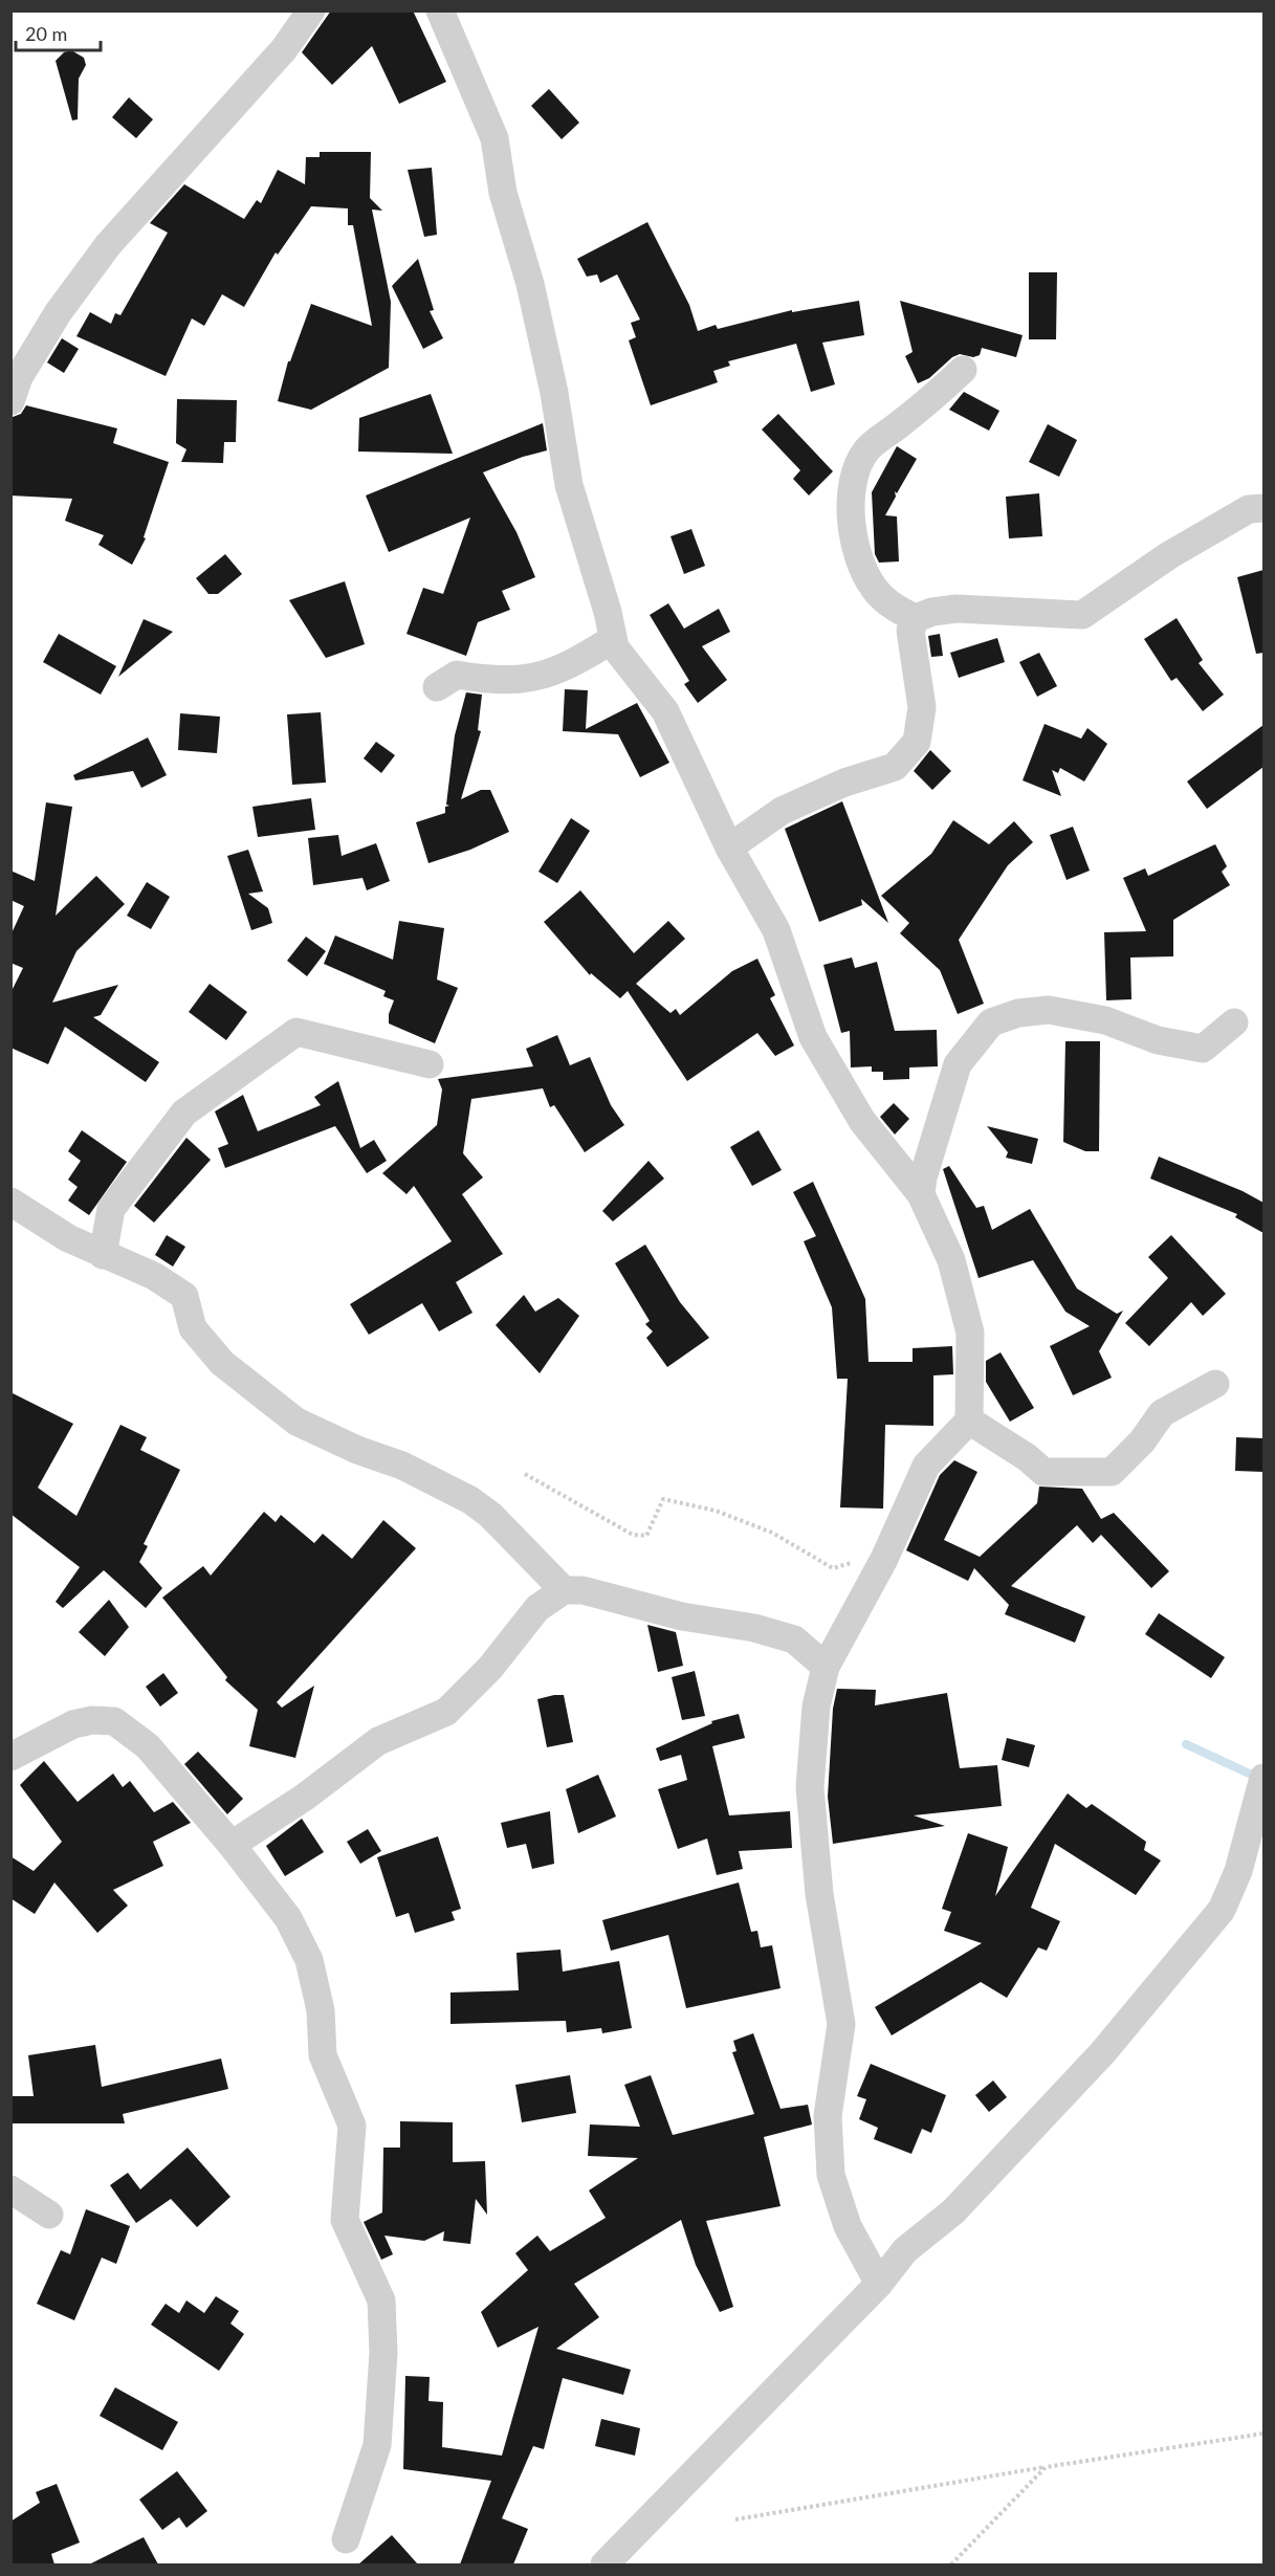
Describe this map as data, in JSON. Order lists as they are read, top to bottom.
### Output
{
  "scale_bar": "20 m"
}
